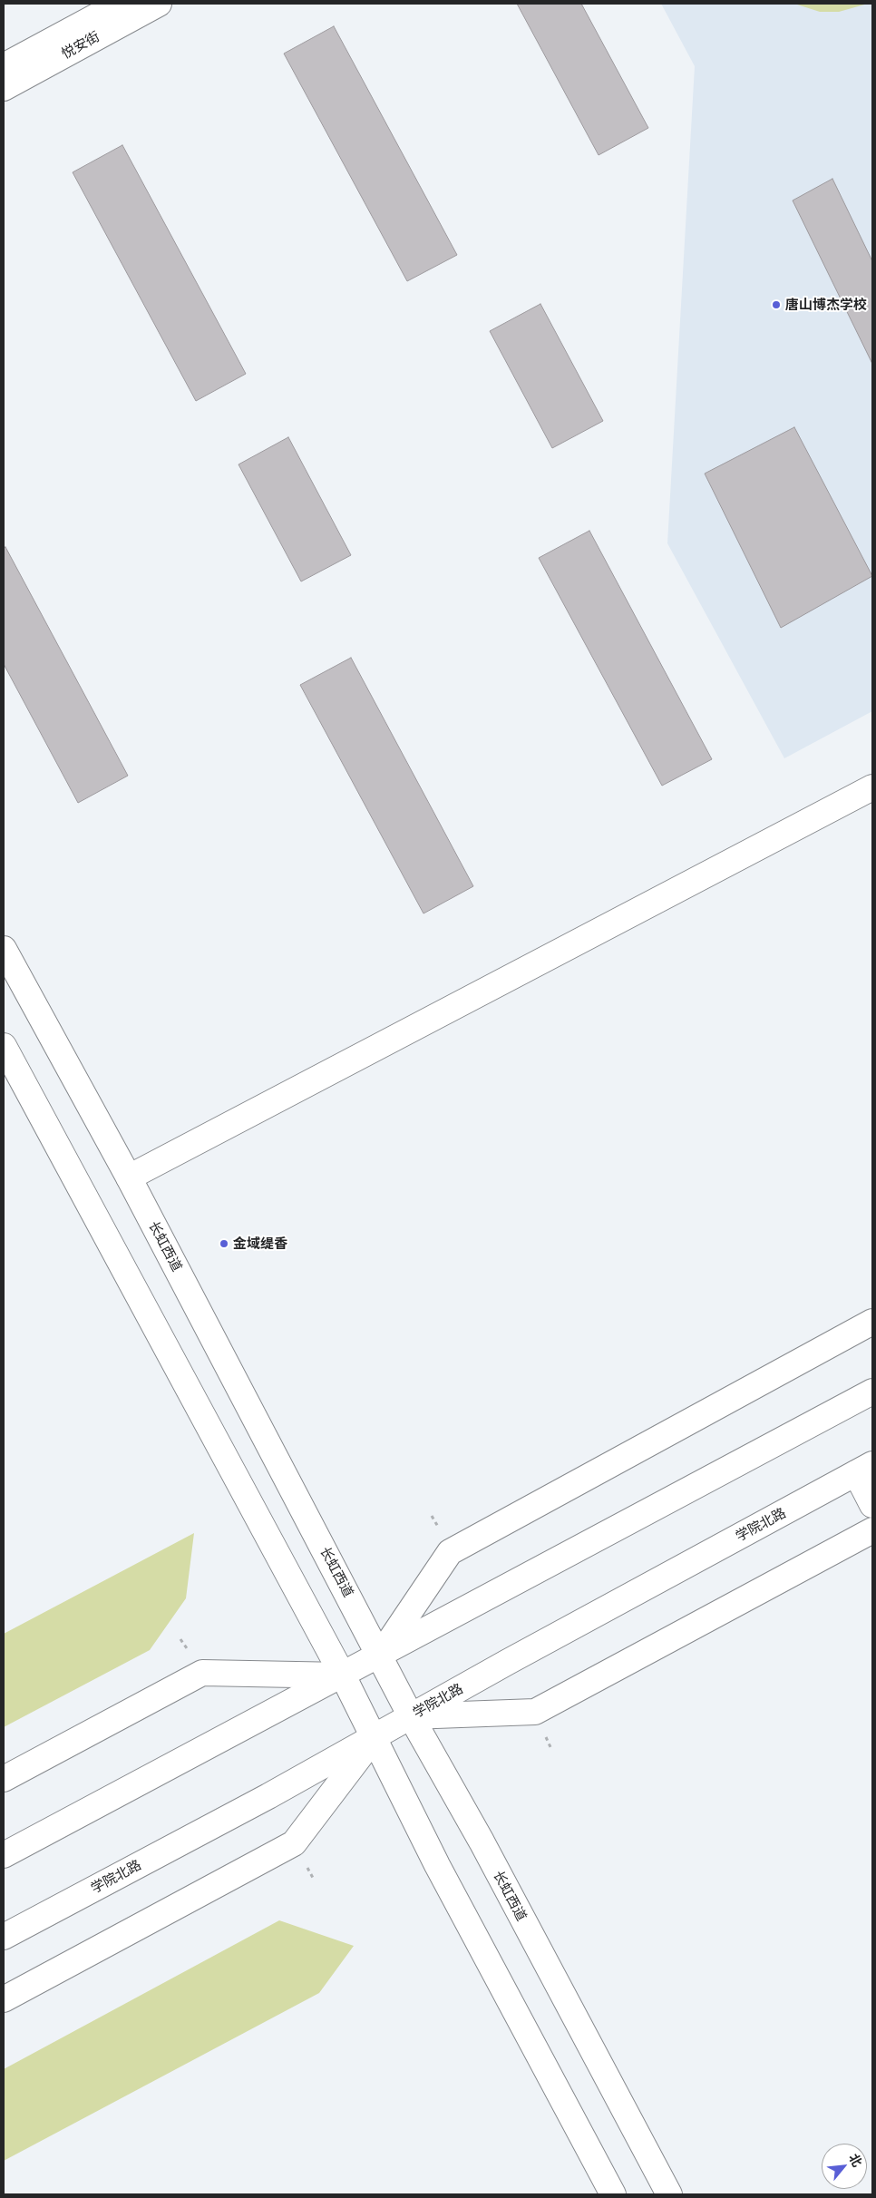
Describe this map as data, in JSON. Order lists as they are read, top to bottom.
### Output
{
  "streets": {
    "main road": ["悦安街", "长虹西道", "学院北路"]
  },
  "crossings": [
    ["长虹西道", "学院北路"]
  ],
  "places": ["唐山博杰学校", "金域缇香"],
  "north": "top right"
}
